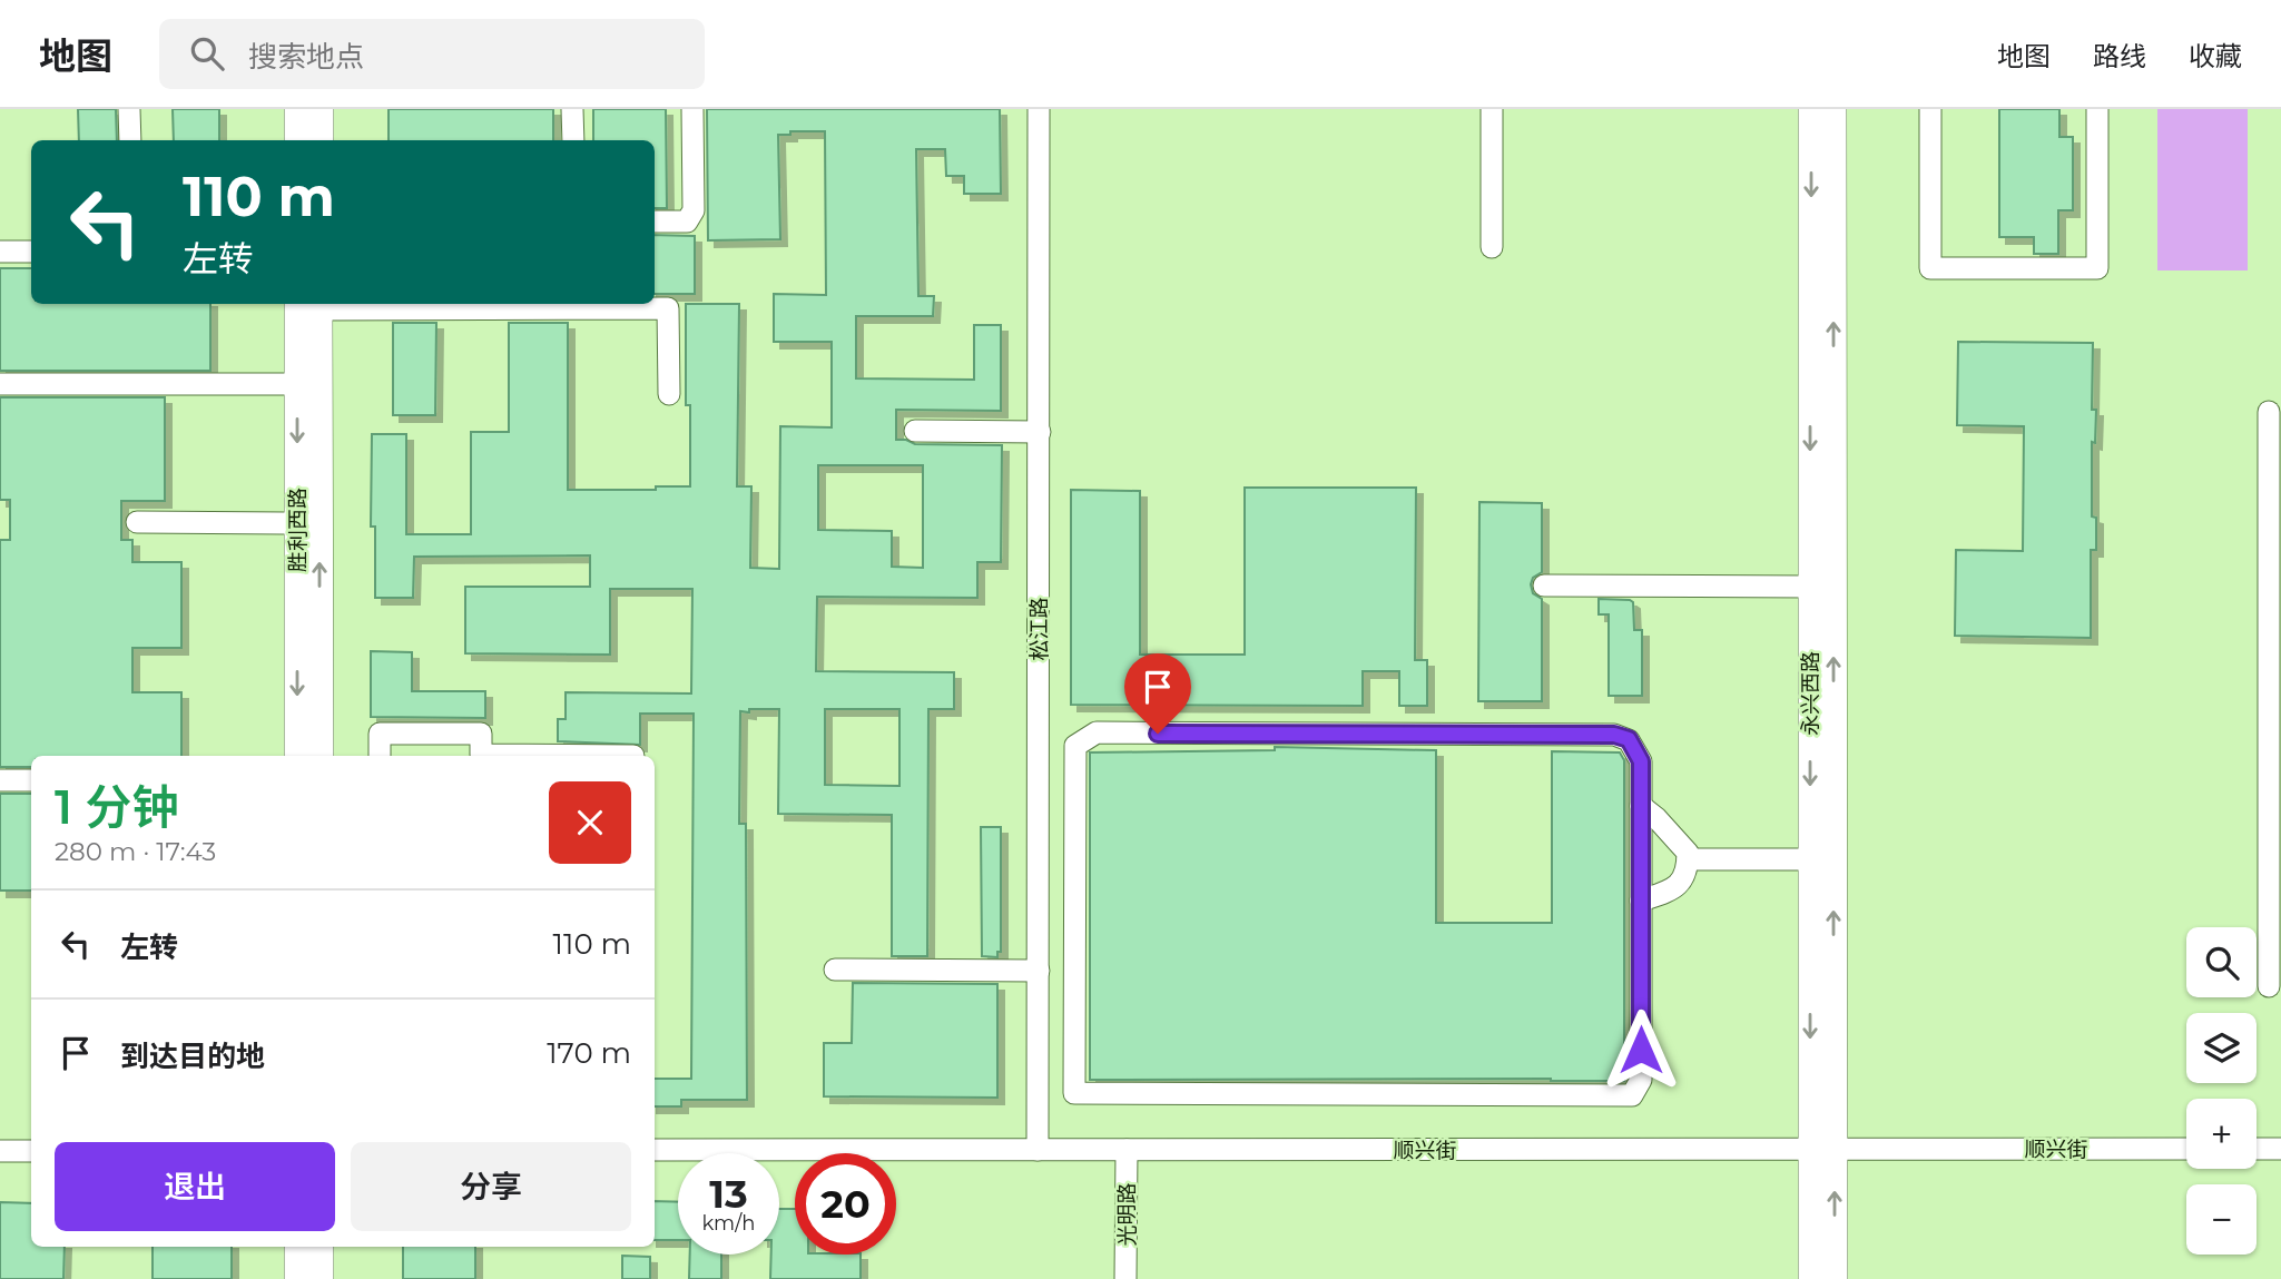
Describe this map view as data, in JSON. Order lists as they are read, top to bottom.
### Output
{
  "streets": {
    "main road": ["胜利西路", "永兴西路"],
    "street": ["松江路", "顺兴街", "光明路"]
  },
  "crossings": [
    ["松江路", "顺兴街"],
    ["永兴西路", "顺兴街"],
    ["顺兴街", "光明路"]
  ],
  "page": {
    "header": "地图",
    "search": "搜索地点",
    "nav": ["地图", "路线", "收藏"],
    "turn": ["110 m", "左转"],
    "heading": ["1 分钟", "280 m · 17:43"],
    "list": [
      {
        "name": "左转",
        "value": "110 m"
      },
      {
        "name": "到达目的地",
        "value": "170 m"
      }
    ],
    "map_buttons": ["+", "−"],
    "buttons": ["退出", "分享"],
    "speed": "13 km/h",
    "limit": "20"
  }
}
